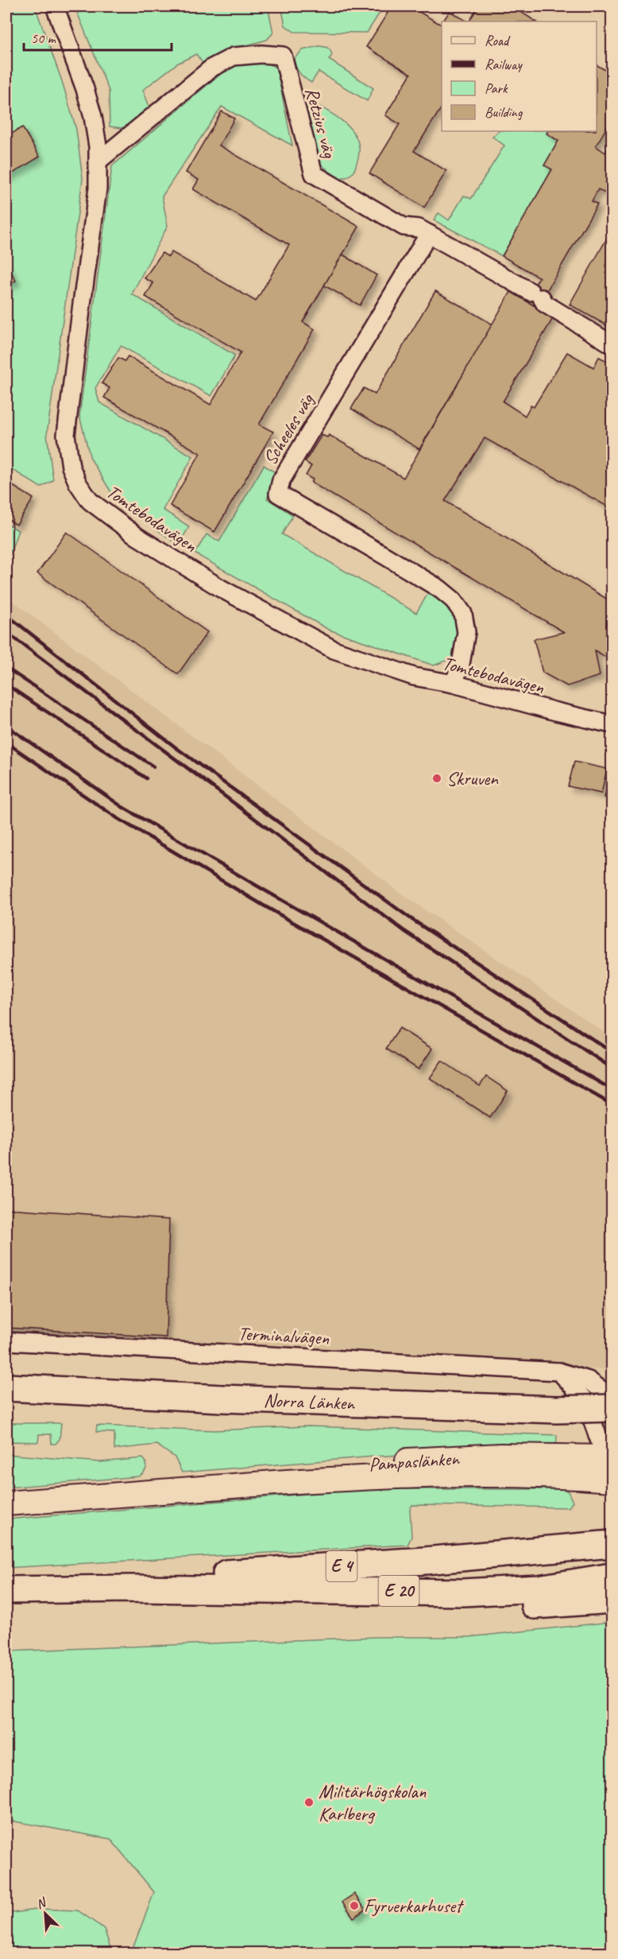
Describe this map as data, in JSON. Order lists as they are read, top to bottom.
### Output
{
  "streets": {
    "highway": ["Norra Länken", "E 4", "E 20"],
    "main road": ["Pampaslänken"],
    "street": [
      "Retzius väg",
      "Scheeles väg",
      "Tomtebodavägen",
      "Terminalvägen"
    ]
  },
  "crossings": [
    ["Retzius väg", "Scheeles väg"],
    ["Retzius väg", "Tomtebodavägen"],
    ["Scheeles väg", "Tomtebodavägen"],
    ["E 4", "E 20"]
  ],
  "places": ["Skruven", "Militärhögskolan Karlberg", "Fyrverkarhuset"],
  "legend": [
    "Road",
    "Railway",
    "Park",
    "Building"
  ],
  "scale_bar": "50 m",
  "north": "top left"
}
